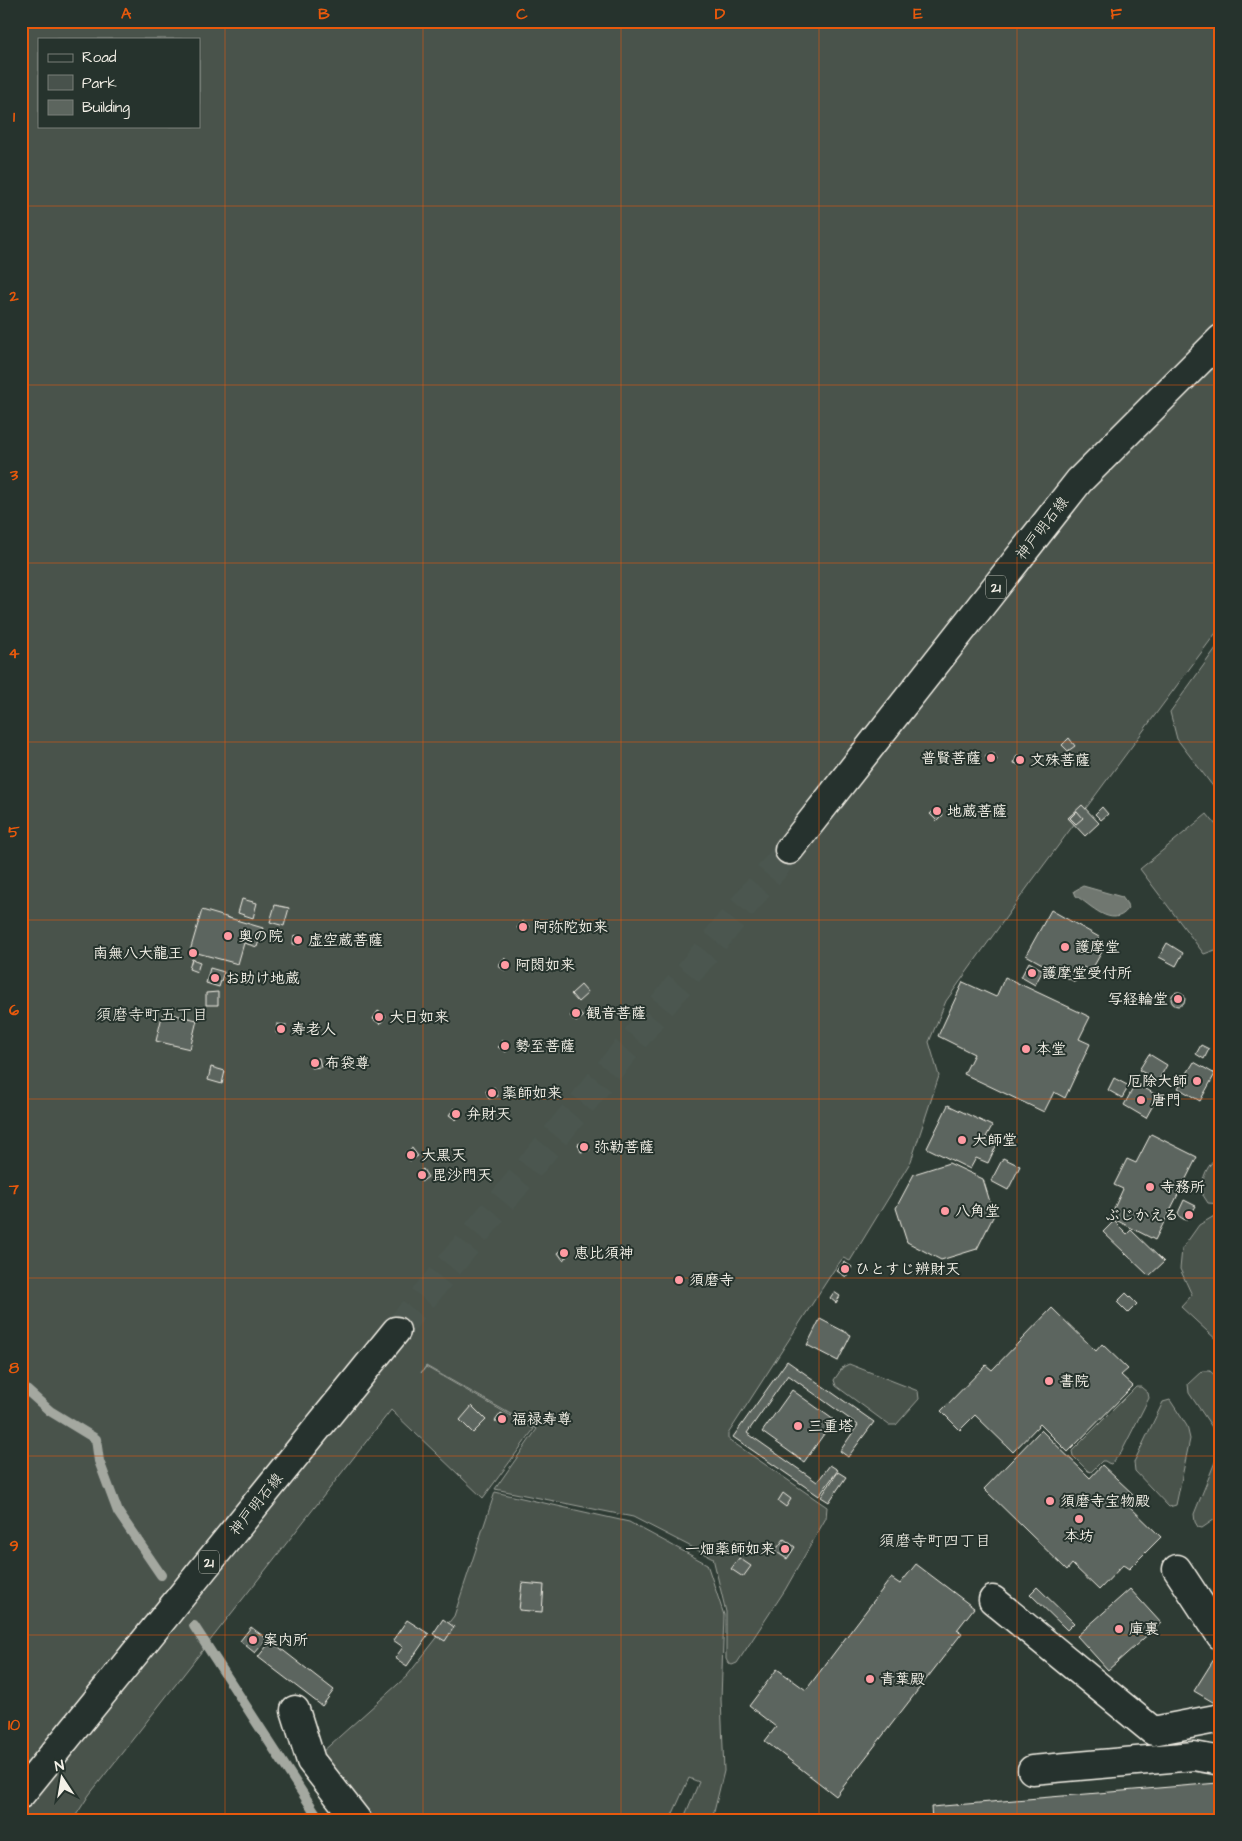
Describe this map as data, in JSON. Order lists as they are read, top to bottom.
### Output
{
  "streets": {
    "main road": ["神戸明石線", "21"]
  },
  "districts": ["須磨寺町五丁目", "須磨寺町四丁目"],
  "places": [
    "普賢菩薩",
    "文殊菩薩",
    "地蔵菩薩",
    "阿弥陀如来",
    "奥の院",
    "虚空蔵菩薩",
    "護摩堂",
    "南無八大龍王",
    "阿閦如来",
    "護摩堂受付所",
    "お助け地蔵",
    "写経輪堂",
    "観音菩薩",
    "大日如来",
    "寿老人",
    "勢至菩薩",
    "本堂",
    "布袋尊",
    "厄除大師",
    "薬師如来",
    "唐門",
    "弁財天",
    "大師堂",
    "弥勒菩薩",
    "大黒天",
    "毘沙門天",
    "寺務所",
    "八角堂",
    "ぶじかえる",
    "恵比須神",
    "ひとすじ辨財天",
    "須磨寺",
    "書院",
    "福禄寿尊",
    "三重塔",
    "須磨寺宝物殿",
    "本坊",
    "一畑薬師如来",
    "庫裏",
    "案内所",
    "青葉殿"
  ],
  "legend": ["Road", "Park", "Building"],
  "north": "top",
  "grid": {
    "columns": [
      "A",
      "B",
      "C",
      "D",
      "E",
      "F"
    ],
    "rows": [
      "1",
      "2",
      "3",
      "4",
      "5",
      "6",
      "7",
      "8",
      "9",
      "10"
    ]
  }
}
